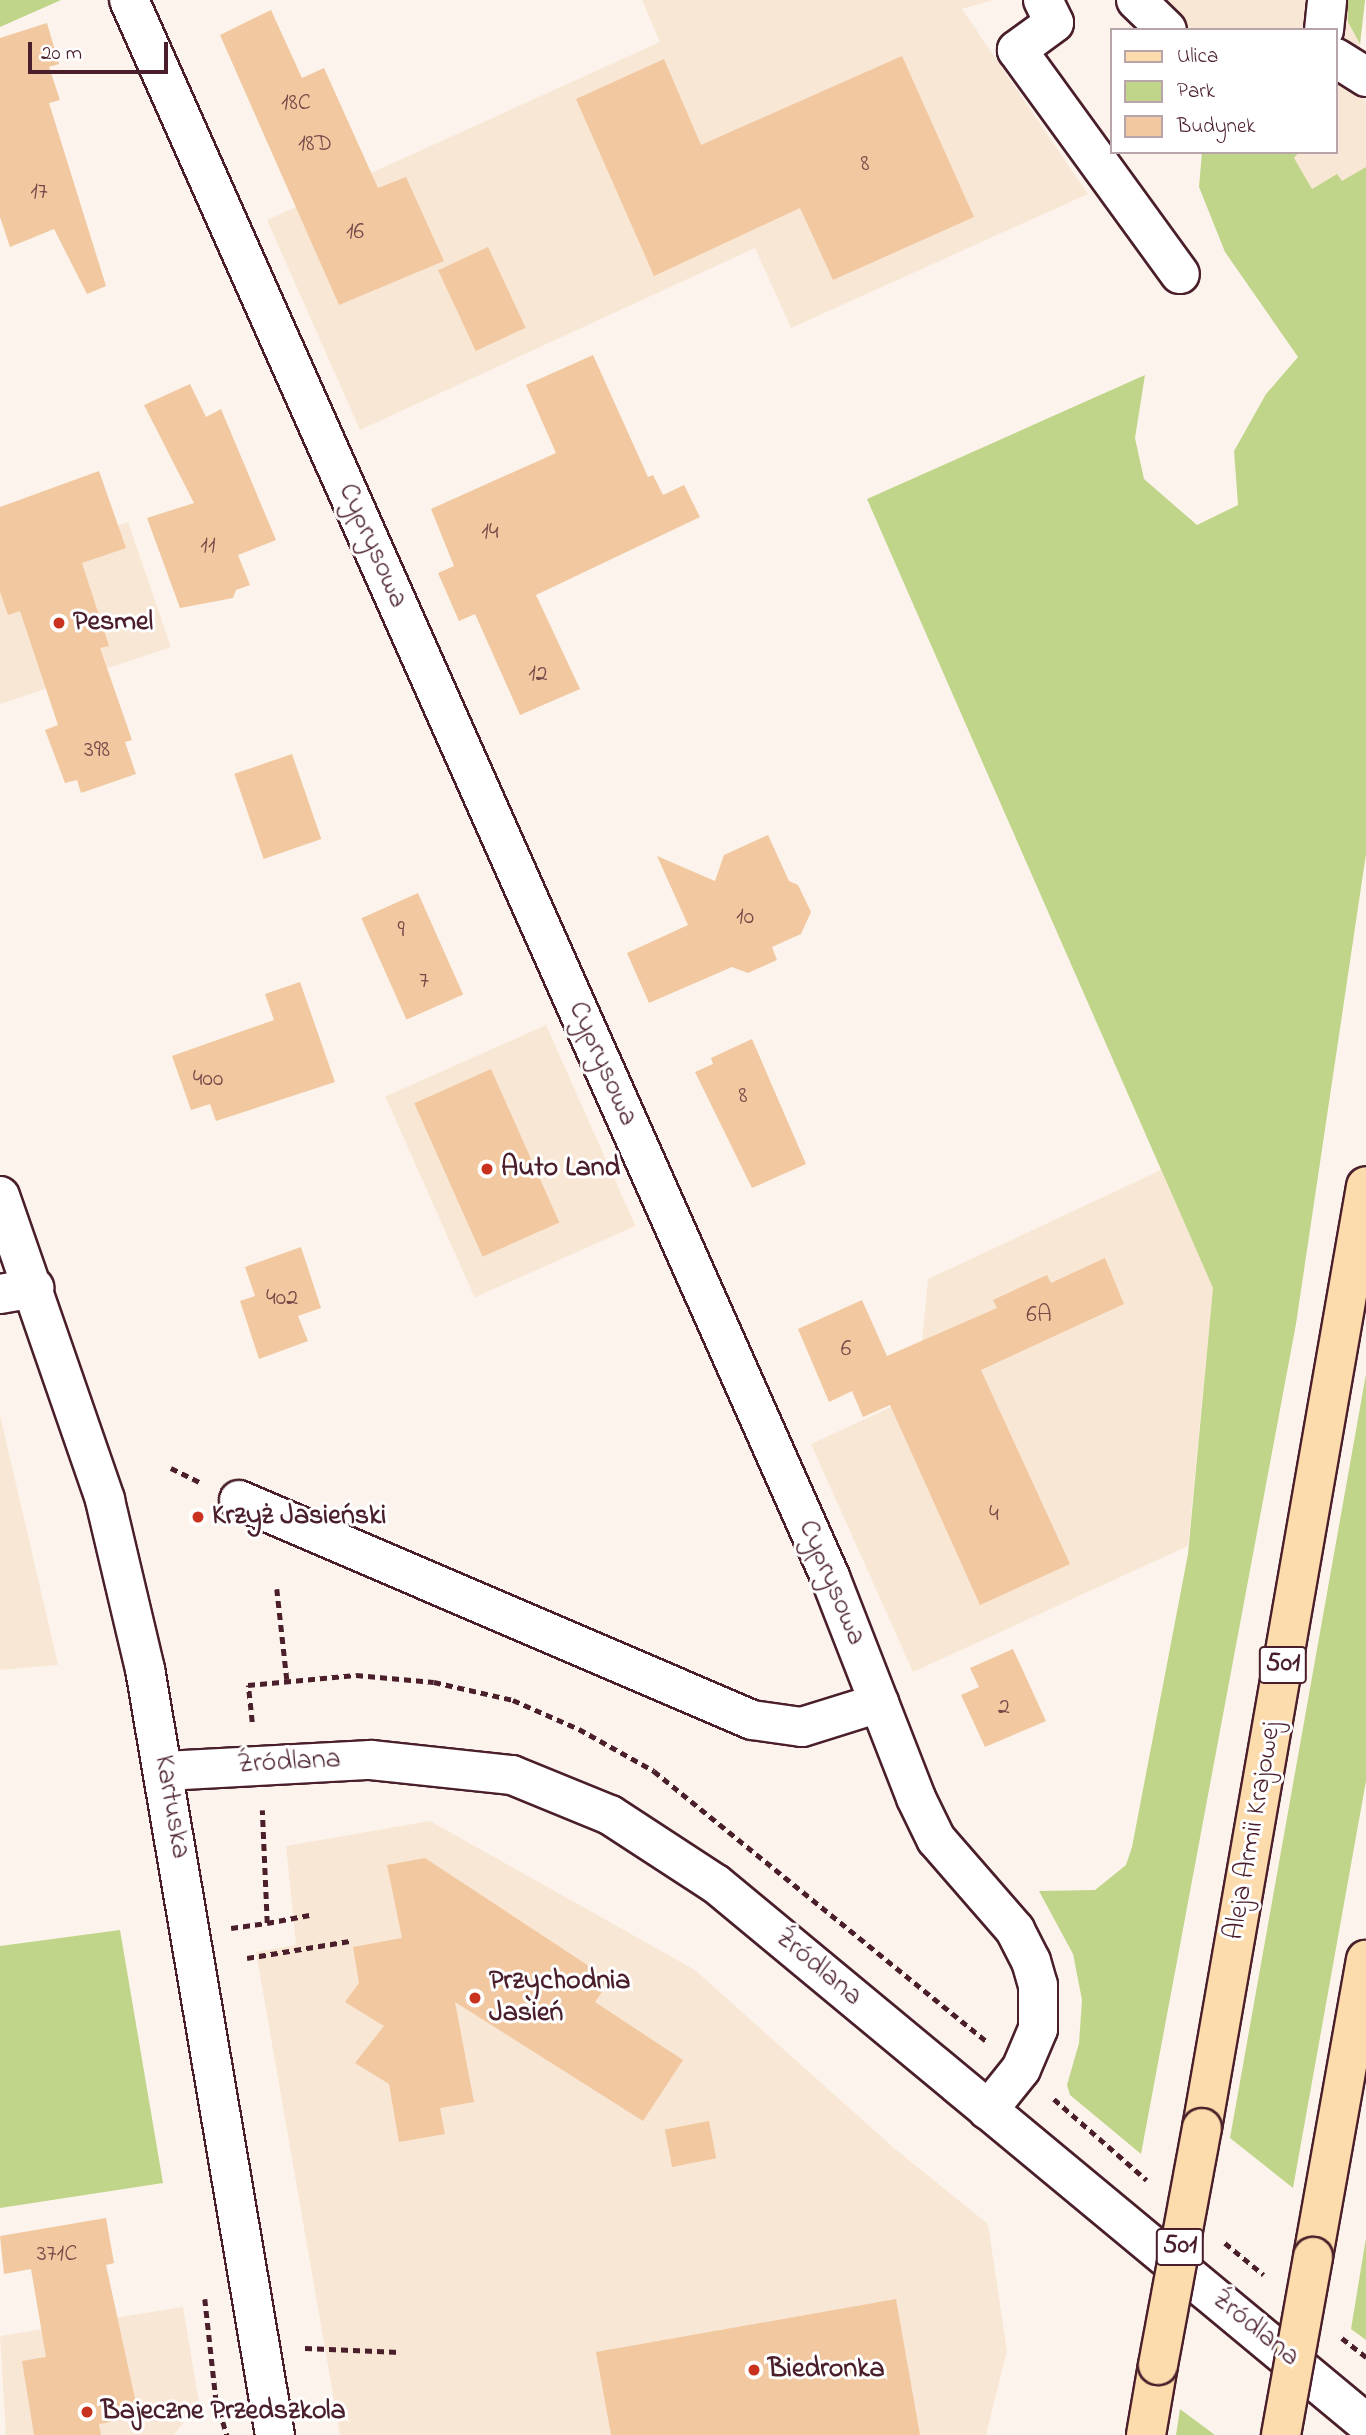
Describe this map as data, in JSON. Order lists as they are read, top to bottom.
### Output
{
  "streets": {
    "main road": ["501", "Aleja Armii Krajowej"],
    "street": ["Cyprysowa", "Źródlana", "Kartuska"]
  },
  "crossings": [
    ["Cyprysowa", "Źródlana"],
    ["Źródlana", "Kartuska"]
  ],
  "places": [
    "Pesmel",
    "Auto Land",
    "Krzyż Jasieński",
    "Przychodnia Jasień",
    "Biedronka",
    "Bajeczne Przedszkola"
  ],
  "house_numbers": [
    "18C",
    "18D",
    "8",
    "17",
    "16",
    "14",
    "11",
    "12",
    "398",
    "10",
    "9",
    "7",
    "400",
    "8",
    "402",
    "6A",
    "6",
    "4",
    "2",
    "371C"
  ],
  "legend": ["Ulica", "Park", "Budynek"],
  "scale_bar": "20 m"
}
